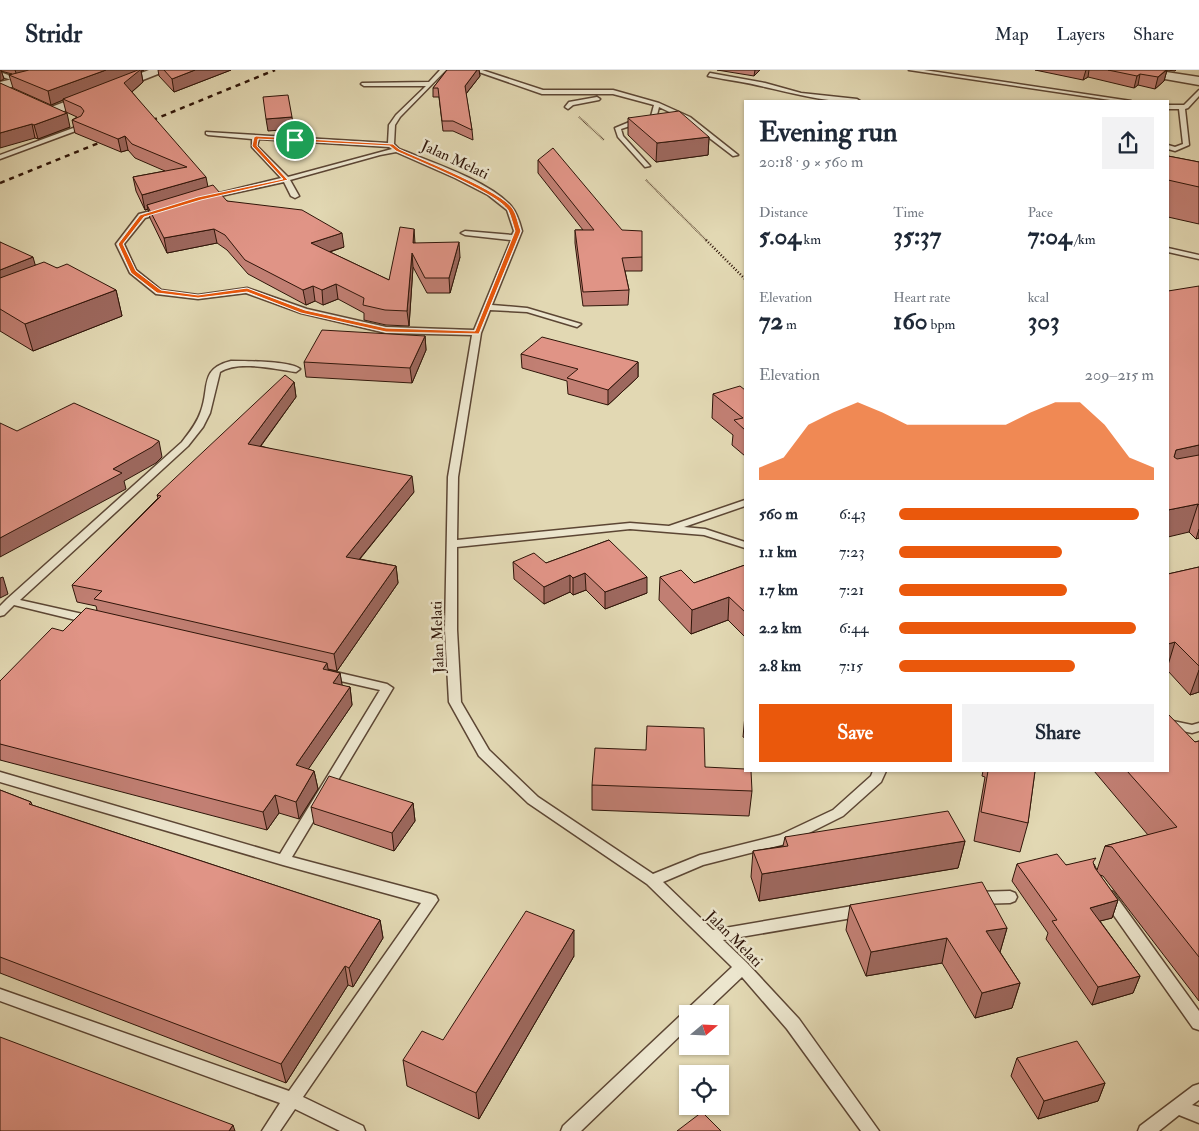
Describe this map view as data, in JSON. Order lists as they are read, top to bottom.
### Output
{
  "streets": {
    "lane": ["Jalan Melati"]
  },
  "north": "right",
  "page": {
    "header": "Stridr",
    "nav": ["Map", "Layers", "Share"],
    "heading": ["Evening run", "20:18 · 9 × 560 m"],
    "stats": [
      ["Distance", "5.04 km"],
      ["Time", "35:37"],
      ["Pace", "7:04 /km"],
      ["Elevation", "72 m"],
      ["Heart rate", "160 bpm"],
      ["kcal", "303"]
    ],
    "chart": ["Elevation", "209–215 m"],
    "list": [
      {
        "name": "560 m",
        "note": "6:43"
      },
      {
        "name": "1.1 km",
        "note": "7:23"
      },
      {
        "name": "1.7 km",
        "note": "7:21"
      },
      {
        "name": "2.2 km",
        "note": "6:44"
      },
      {
        "name": "2.8 km",
        "note": "7:15"
      }
    ],
    "buttons": ["Save", "Share"]
  }
}
